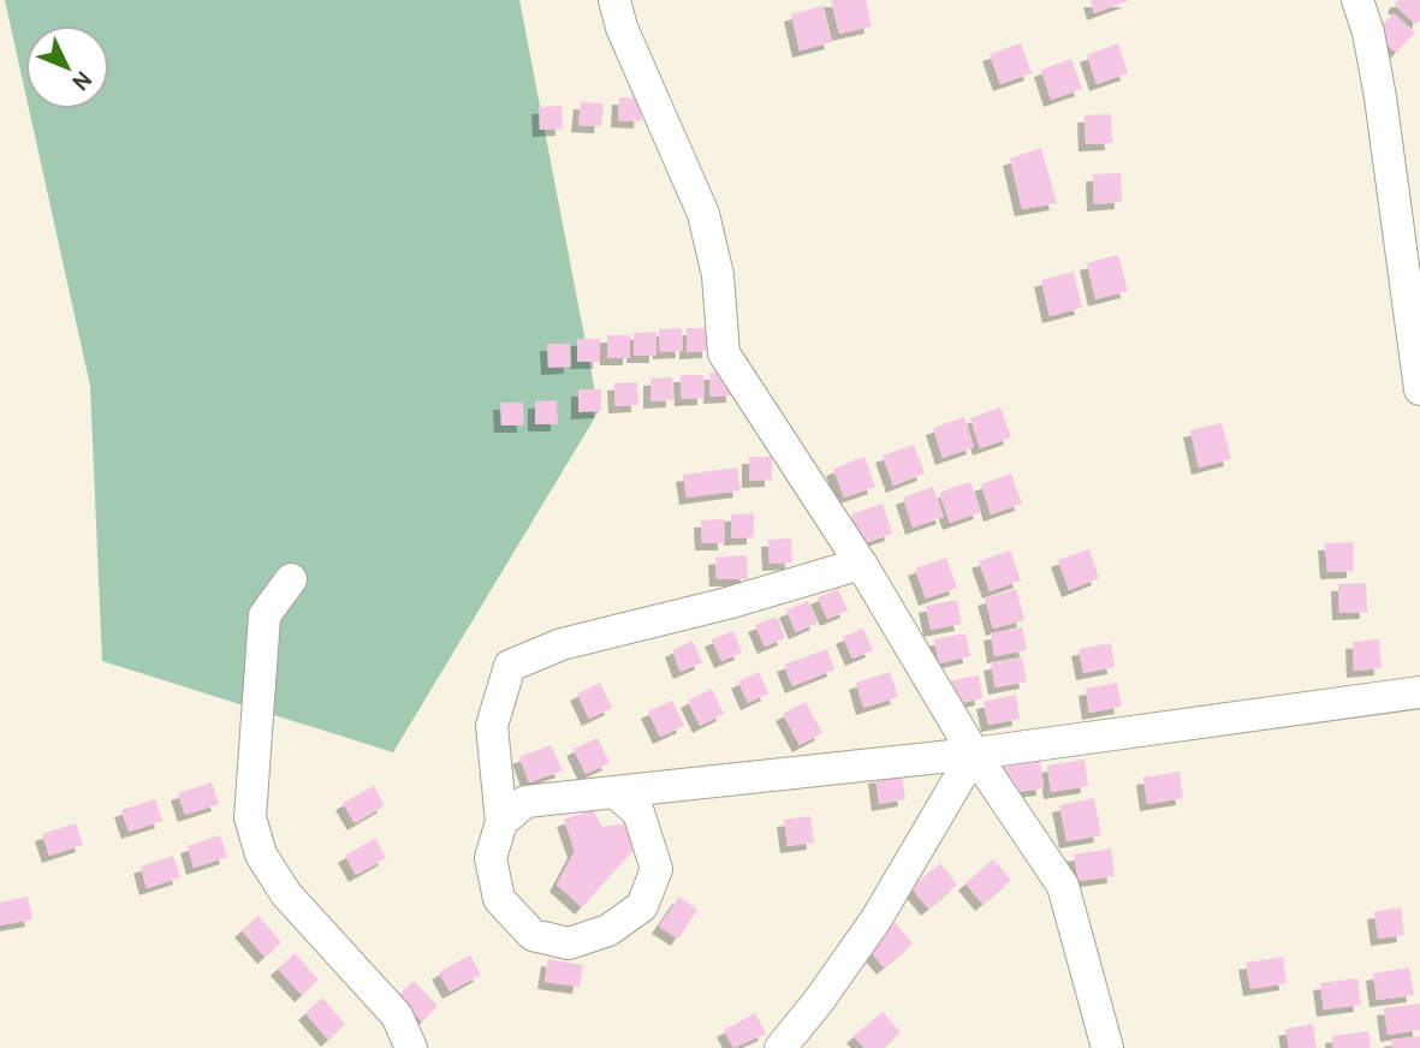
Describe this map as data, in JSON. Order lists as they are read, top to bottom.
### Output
{
  "north": "bottom right"
}
